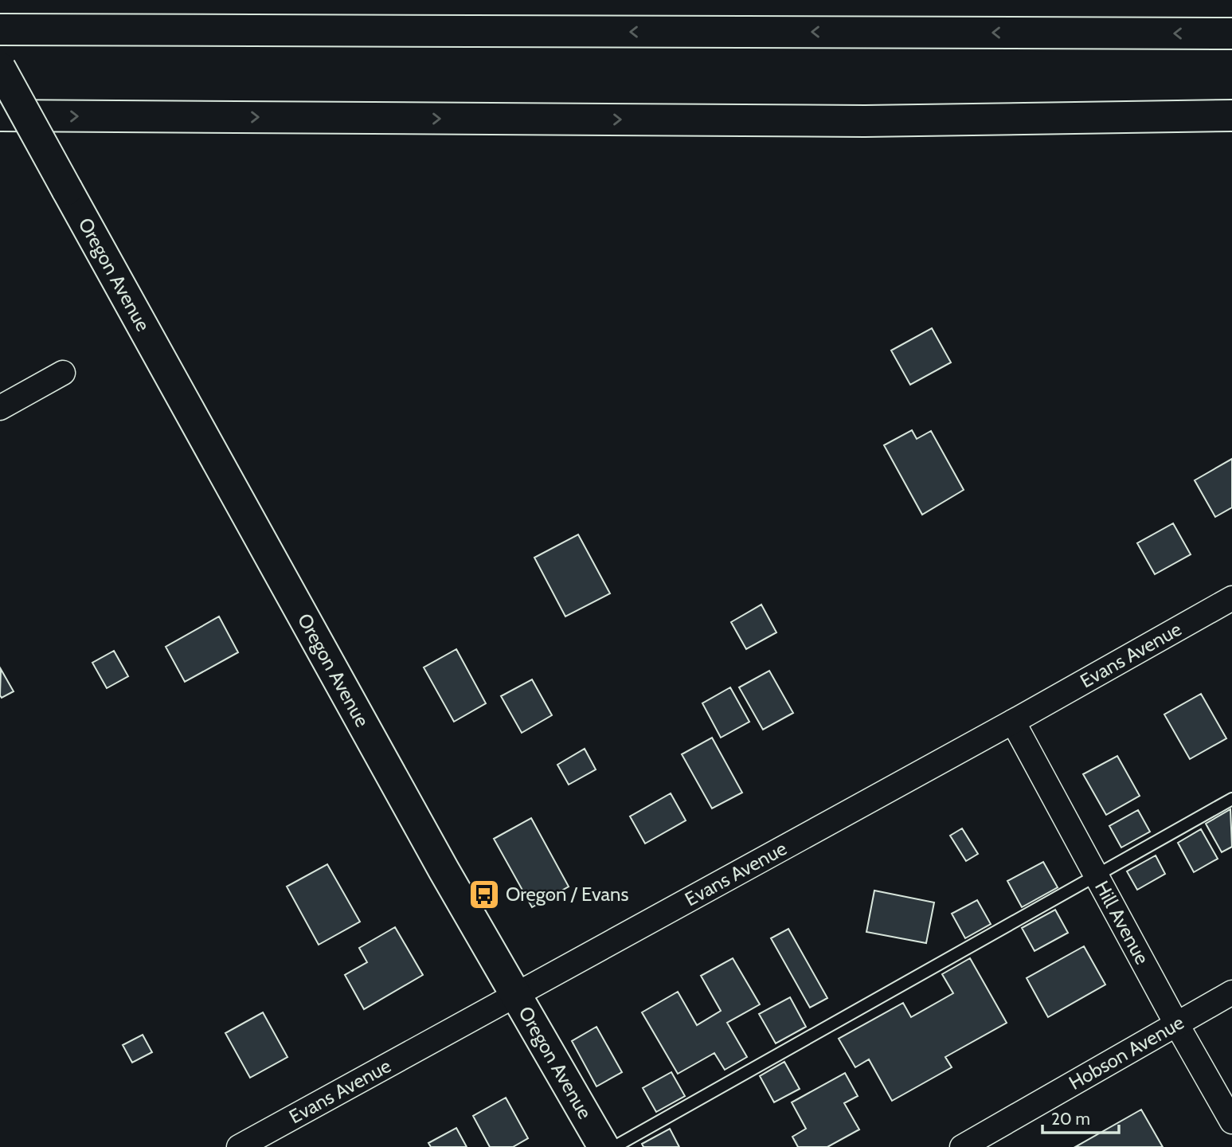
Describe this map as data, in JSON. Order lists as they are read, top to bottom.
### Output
{
  "streets": {
    "main road": ["Oregon Avenue"],
    "street": ["Evans Avenue", "Hill Avenue", "Hobson Avenue"]
  },
  "crossings": [
    ["Oregon Avenue", "Evans Avenue"],
    ["Evans Avenue", "Hill Avenue"],
    ["Hill Avenue", "Hobson Avenue"]
  ],
  "places": {
    "bus stop": ["Oregon / Evans"]
  },
  "scale_bar": "20 m"
}
